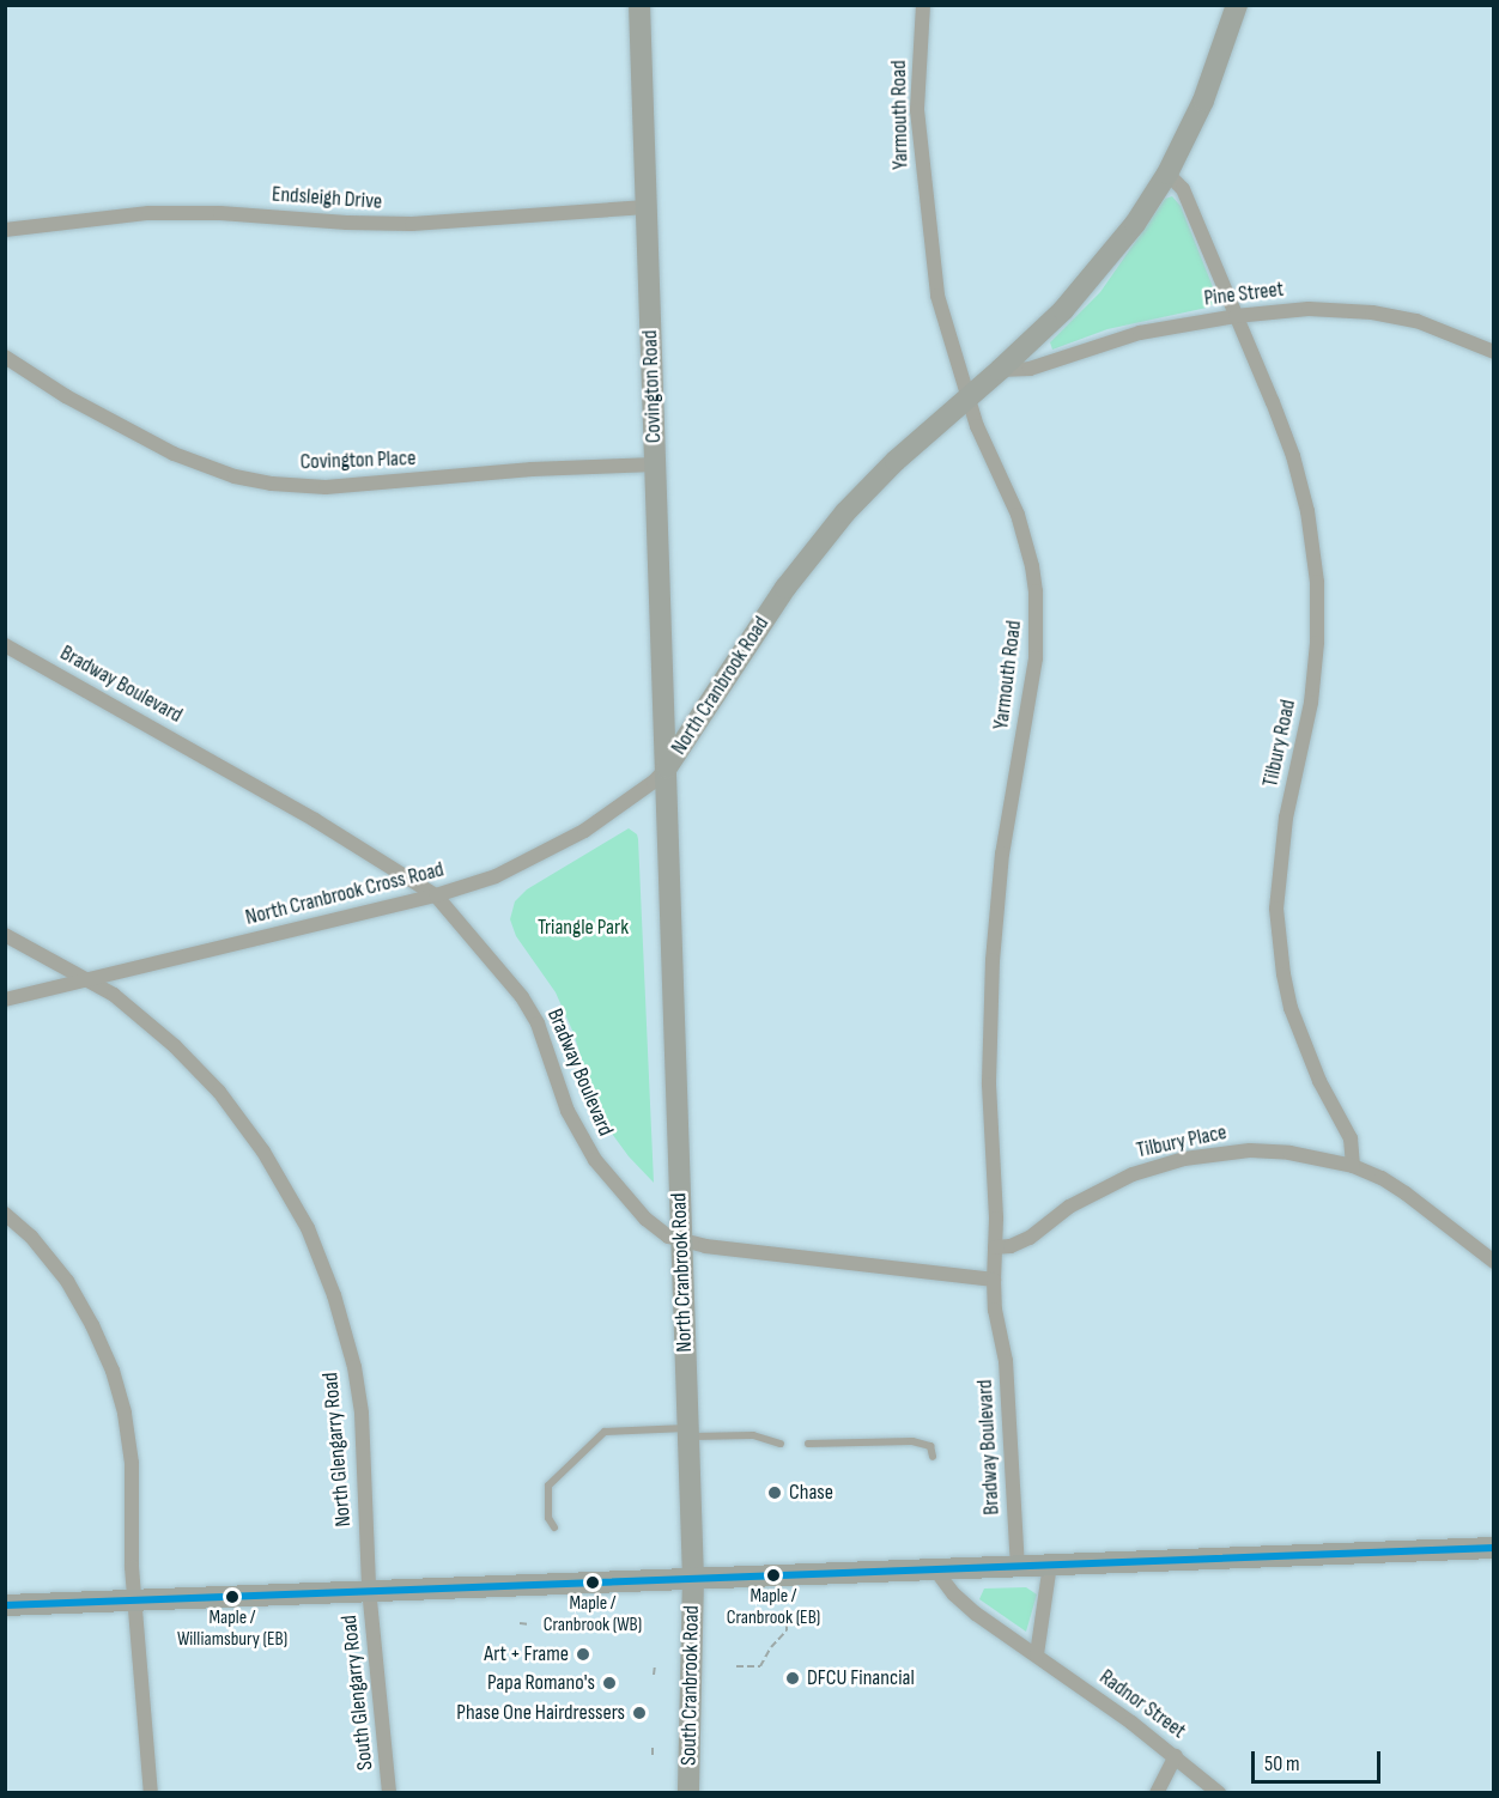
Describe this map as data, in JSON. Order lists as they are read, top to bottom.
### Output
{
  "streets": {
    "street": [
      "Yarmouth Road",
      "Endsleigh Drive",
      "Pine Street",
      "Covington Road",
      "Covington Place",
      "Bradway Boulevard",
      "North Cranbrook Road",
      "Tilbury Road",
      "North Cranbrook Cross Road",
      "Tilbury Place",
      "North Glengarry Road",
      "South Cranbrook Road",
      "South Glengarry Road",
      "Radnor Street"
    ]
  },
  "crossings": [
    ["Yarmouth Road", "Bradway Boulevard"],
    ["Yarmouth Road", "North Cranbrook Road"],
    ["Yarmouth Road", "Tilbury Place"],
    ["Endsleigh Drive", "Covington Road"],
    ["Pine Street", "North Cranbrook Road"],
    ["Pine Street", "Tilbury Road"],
    ["Covington Road", "Covington Place"],
    ["Covington Road", "North Cranbrook Road"],
    ["Covington Road", "North Cranbrook Cross Road"],
    ["Bradway Boulevard", "North Cranbrook Road"],
    ["Bradway Boulevard", "North Cranbrook Cross Road"],
    ["North Cranbrook Road", "Tilbury Road"],
    ["North Cranbrook Road", "North Cranbrook Cross Road"],
    ["North Cranbrook Road", "South Cranbrook Road"],
    ["Tilbury Road", "Tilbury Place"],
    ["North Cranbrook Cross Road", "North Glengarry Road"],
    ["North Glengarry Road", "South Glengarry Road"]
  ],
  "parks": ["Triangle Park"],
  "places": [
    "Chase",
    "Maple / Cranbrook (EB)",
    "Maple / Cranbrook (WB)",
    "Maple / Williamsbury (EB)",
    "Art + Frame",
    "DFCU Financial",
    "Papa Romano's",
    "Phase One Hairdressers"
  ],
  "scale_bar": "50 m"
}
